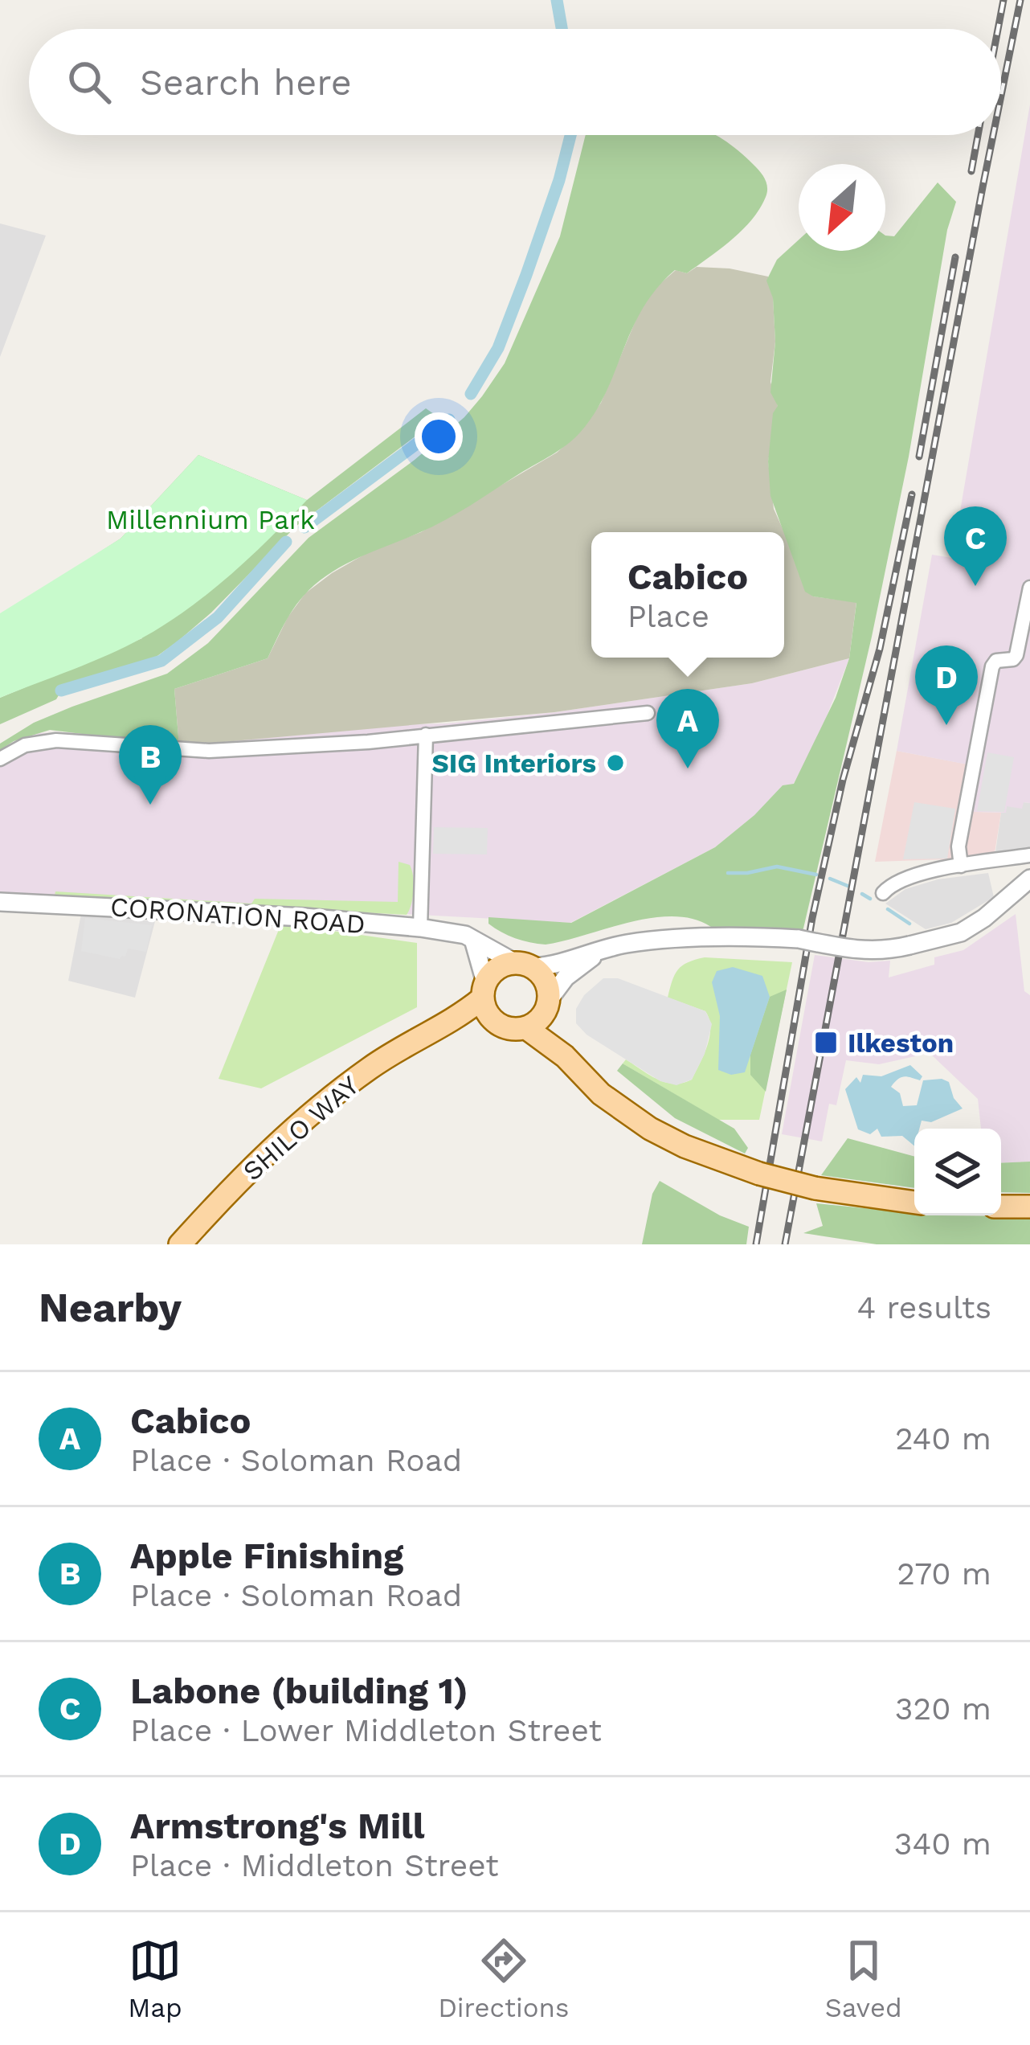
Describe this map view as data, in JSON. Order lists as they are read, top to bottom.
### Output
{
  "streets": {
    "main road": ["SHILO WAY"],
    "street": ["CORONATION ROAD"]
  },
  "crossings": [
    ["CORONATION ROAD", "SHILO WAY"]
  ],
  "parks": ["Millennium Park"],
  "places": {
    "other": ["SIG Interiors"],
    "transit": ["Ilkeston"]
  },
  "north": "bottom left",
  "page": {
    "search": "Search here",
    "pins": [
      "C",
      "D",
      "A",
      "B"
    ],
    "popup": ["Cabico", "Place"],
    "heading": ["Nearby", "4 results"],
    "list": [
      {
        "mark": "A",
        "name": "Cabico",
        "note": "Place · Soloman Road",
        "value": "240 m"
      },
      {
        "mark": "B",
        "name": "Apple Finishing",
        "note": "Place · Soloman Road",
        "value": "270 m"
      },
      {
        "mark": "C",
        "name": "Labone (building 1)",
        "note": "Place · Lower Middleton Street",
        "value": "320 m"
      },
      {
        "mark": "D",
        "name": "Armstrong's Mill",
        "note": "Place · Middleton Street",
        "value": "340 m"
      }
    ],
    "nav": ["Map", "Directions", "Saved"]
  }
}
